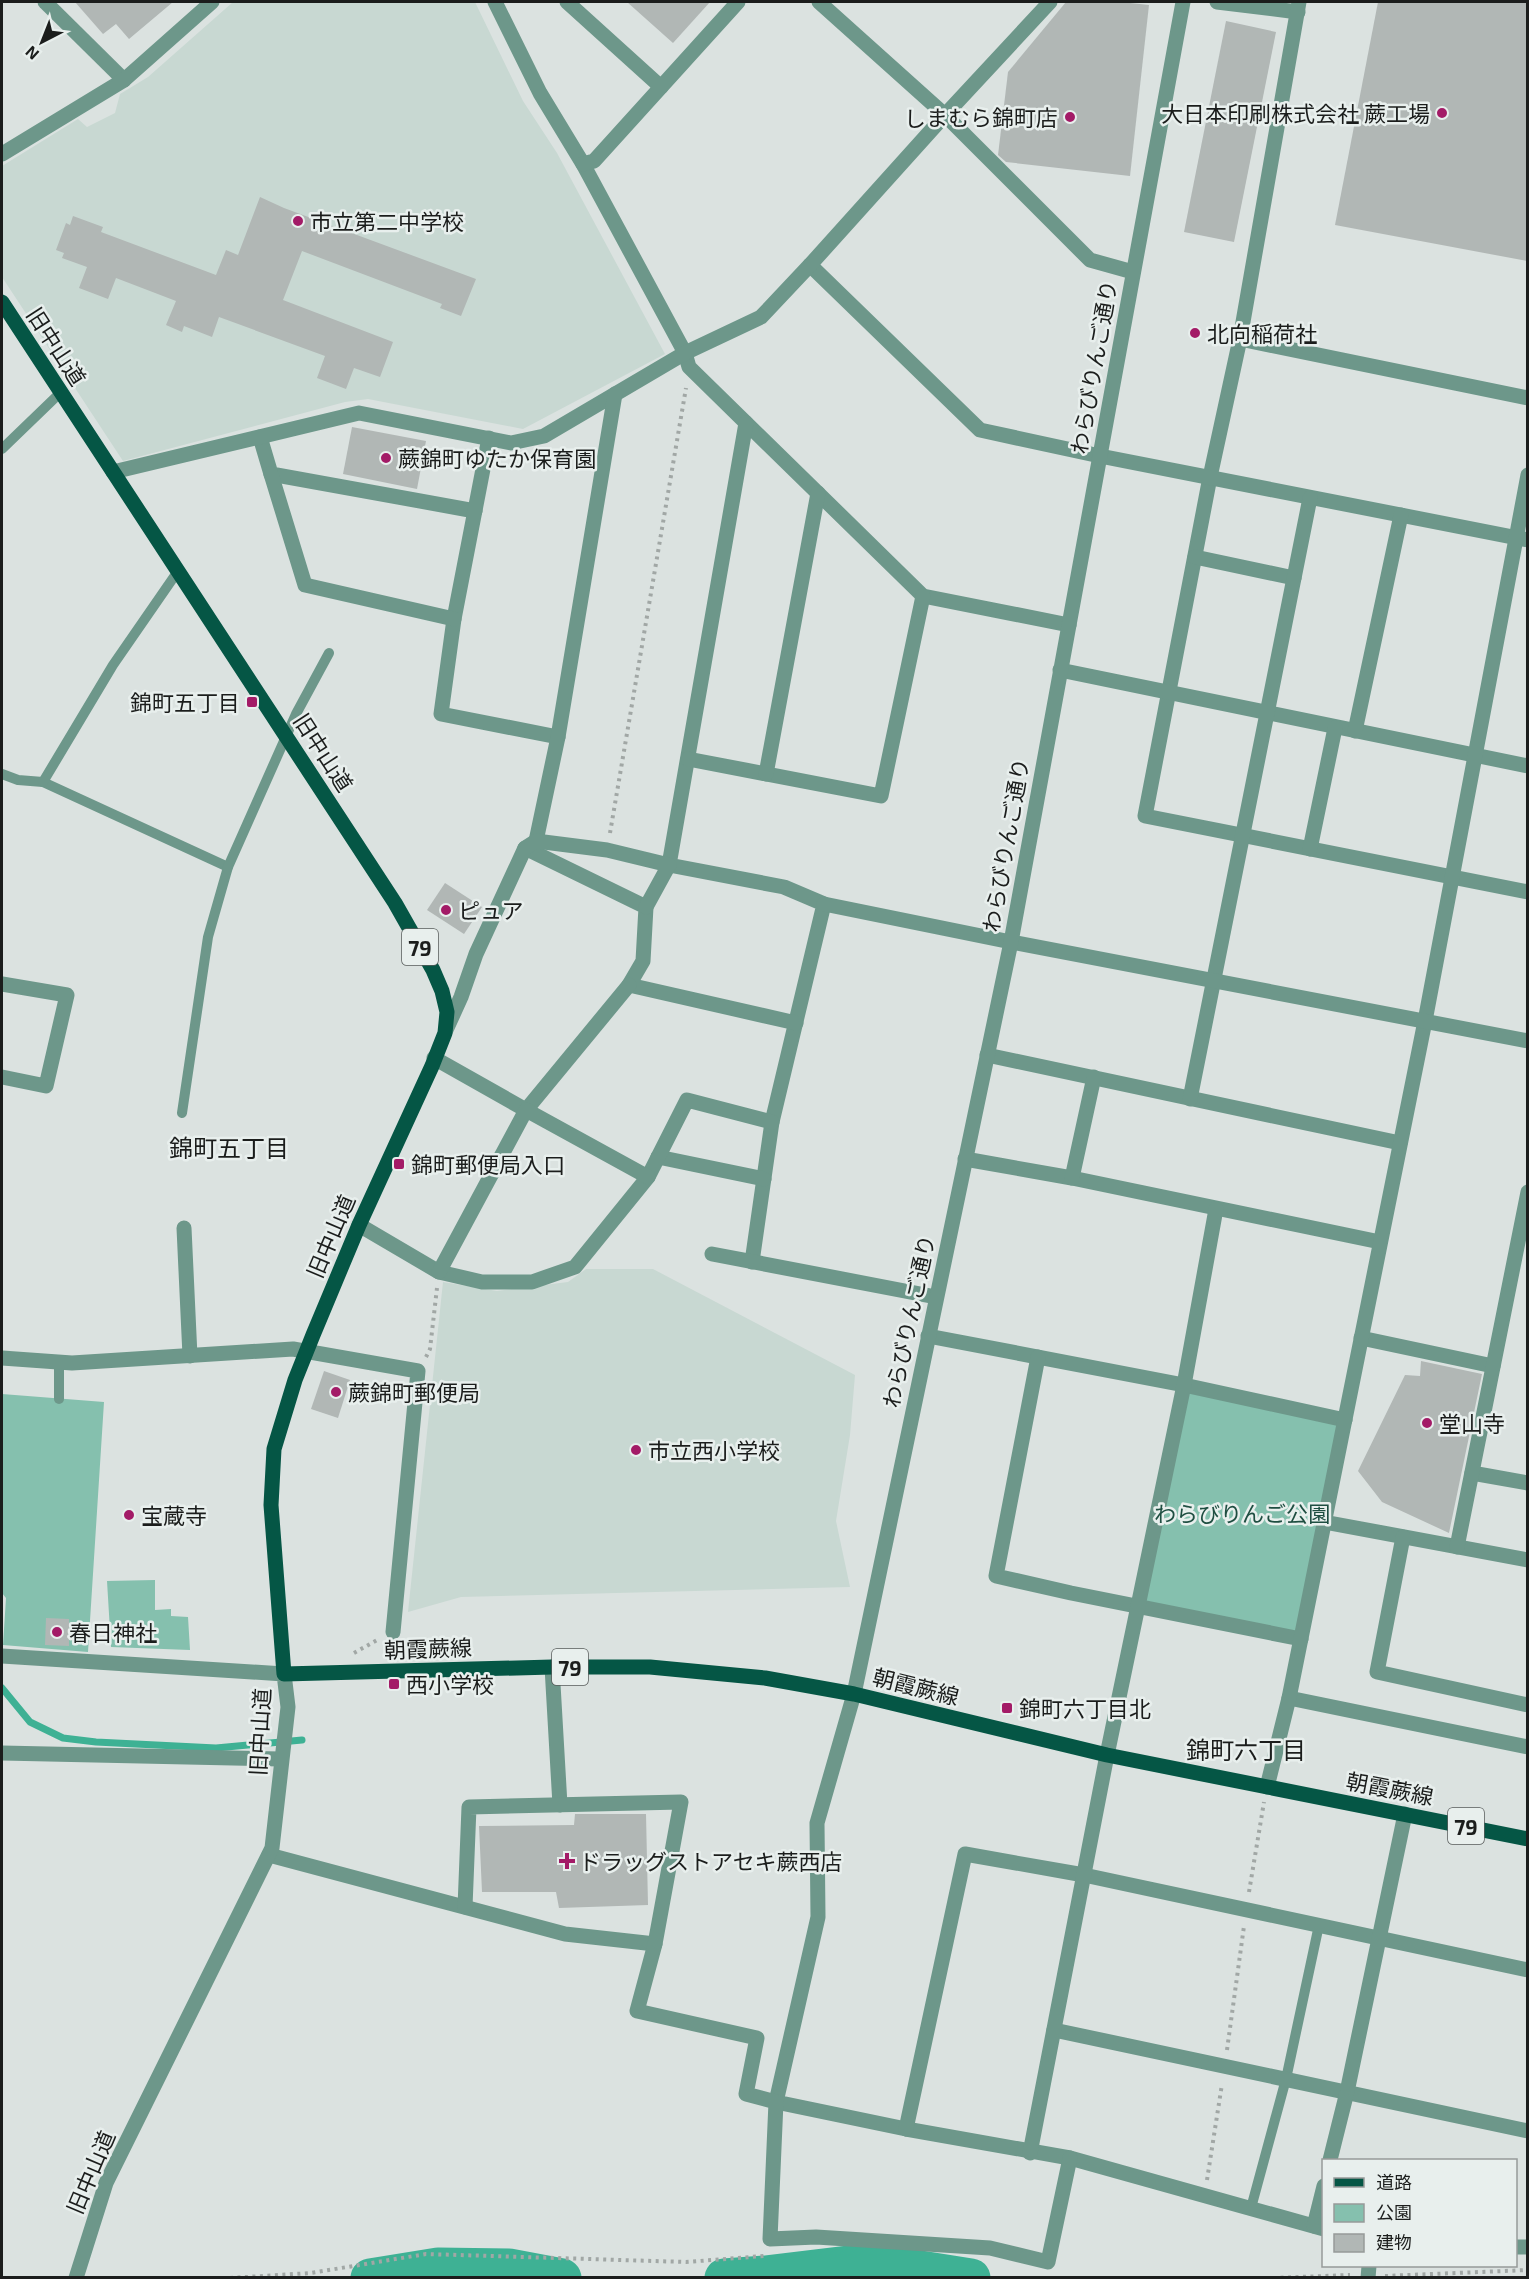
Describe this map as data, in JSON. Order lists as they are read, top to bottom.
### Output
{
  "streets": {
    "main road": ["旧中山道", "79", "朝霞蕨線"],
    "street": ["わらびりんご通り"]
  },
  "crossings": [
    ["旧中山道", "朝霞蕨線"],
    ["わらびりんご通り", "朝霞蕨線"]
  ],
  "districts": ["錦町五丁目", "錦町六丁目"],
  "parks": ["わらびりんご公園"],
  "places": {
    "other": [
      "大日本印刷株式会社 蕨工場",
      "しまむら錦町店",
      "市立第二中学校",
      "北向稲荷社",
      "蕨錦町ゆたか保育園",
      "ピュア",
      "蕨錦町郵便局",
      "堂山寺",
      "市立西小学校",
      "宝蔵寺",
      "春日神社"
    ],
    "transit": [
      "錦町五丁目",
      "錦町郵便局入口",
      "西小学校",
      "錦町六丁目北"
    ],
    "health": ["ドラッグストアセキ蕨西店"]
  },
  "legend": ["道路", "公園", "建物"],
  "north": "bottom left"
}
